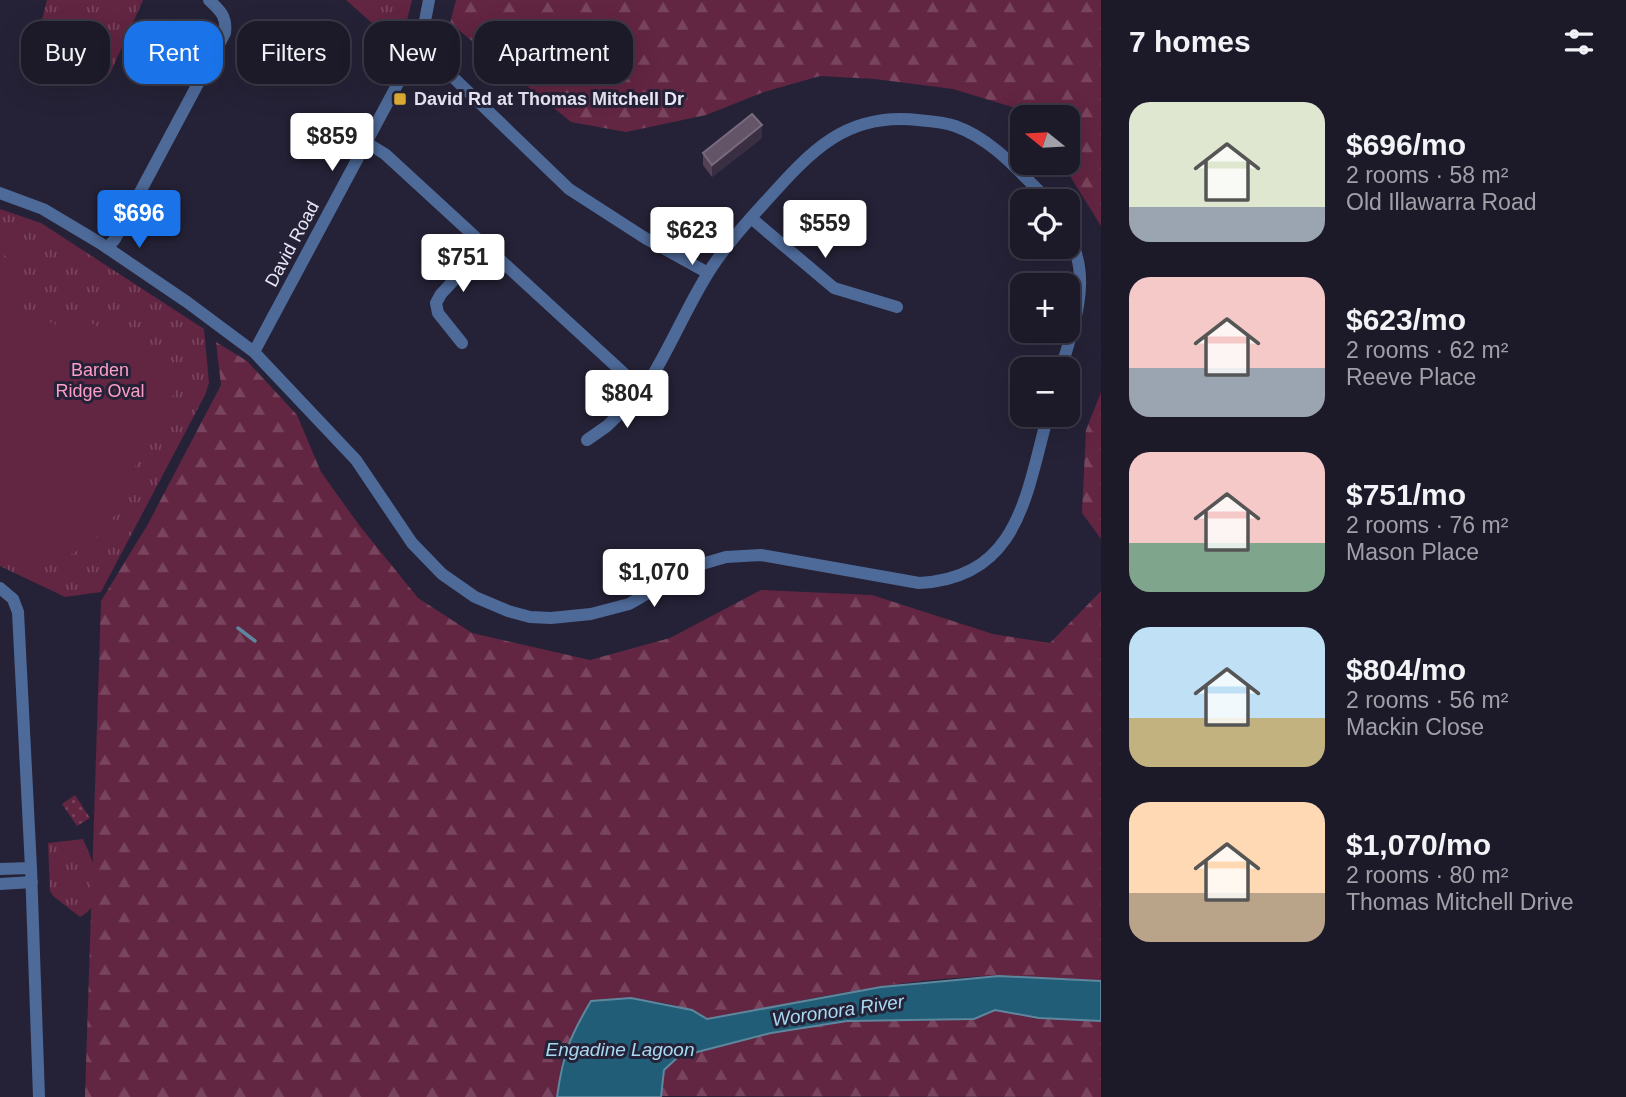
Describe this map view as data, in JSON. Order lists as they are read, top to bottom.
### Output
{
  "streets": {
    "street": ["David Road"]
  },
  "water": ["Woronora River", "Engadine Lagoon"],
  "parks": ["Barden Ridge Oval"],
  "places": {
    "transit": ["David Rd at Thomas Mitchell Dr"]
  },
  "north": "left",
  "page": {
    "heading": "7 homes",
    "chip": [
      "Buy",
      "Rent",
      "Filters",
      "New",
      "Apartment"
    ],
    "list": [
      {
        "name": "$696/mo",
        "note": "2 rooms · 58 m² · Old Illawarra Road"
      },
      {
        "name": "$623/mo",
        "note": "2 rooms · 62 m² · Reeve Place"
      },
      {
        "name": "$751/mo",
        "note": "2 rooms · 76 m² · Mason Place"
      },
      {
        "name": "$804/mo",
        "note": "2 rooms · 56 m² · Mackin Close"
      },
      {
        "name": "$1,070/mo",
        "note": "2 rooms · 80 m² · Thomas Mitchell Drive"
      }
    ],
    "map_buttons": ["+", "−"],
    "price": [
      "$859",
      "$696",
      "$559",
      "$623",
      "$751",
      "$804",
      "$1,070"
    ]
  }
}
